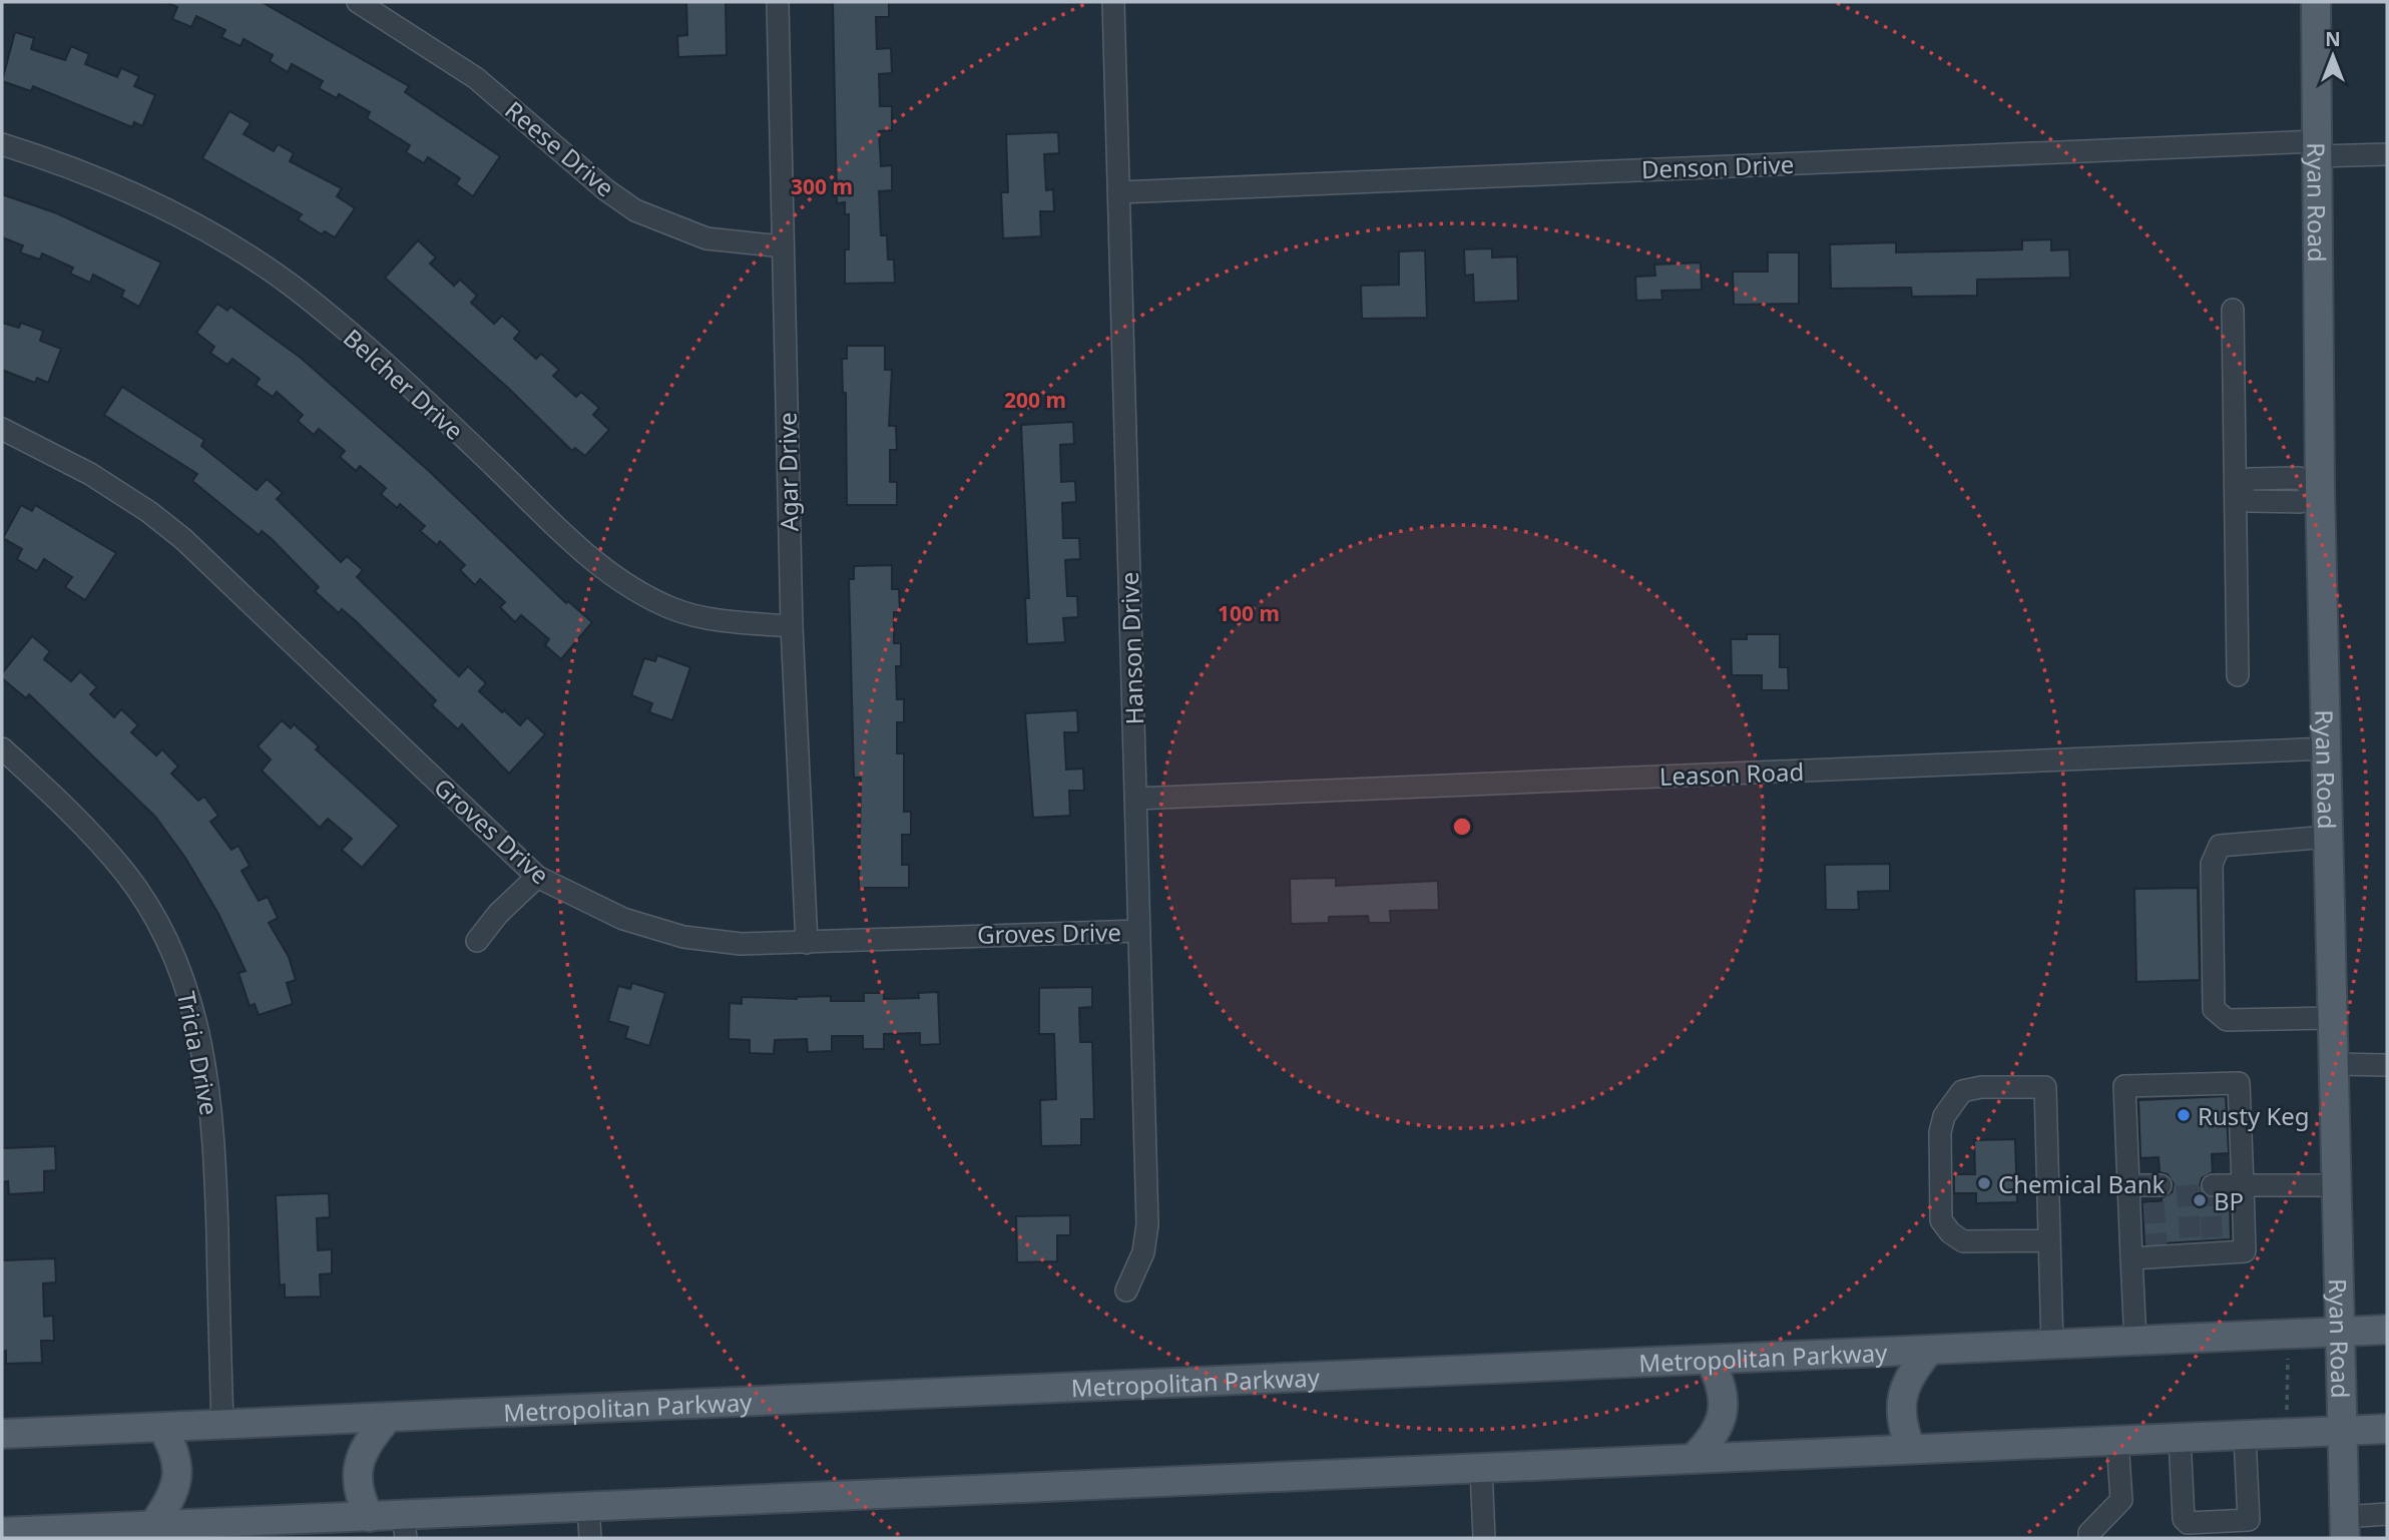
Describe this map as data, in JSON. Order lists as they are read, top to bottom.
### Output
{
  "streets": {
    "main road": ["Ryan Road", "Metropolitan Parkway"],
    "street": [
      "Reese Drive",
      "Denson Drive",
      "Belcher Drive",
      "Agar Drive",
      "Hanson Drive",
      "Leason Road",
      "Groves Drive",
      "Tricia Drive"
    ]
  },
  "crossings": [
    ["Reese Drive", "Agar Drive"],
    ["Denson Drive", "Ryan Road"],
    ["Denson Drive", "Hanson Drive"],
    ["Ryan Road", "Leason Road"],
    ["Ryan Road", "Metropolitan Parkway"],
    ["Belcher Drive", "Agar Drive"],
    ["Agar Drive", "Groves Drive"],
    ["Hanson Drive", "Leason Road"],
    ["Hanson Drive", "Groves Drive"],
    ["Tricia Drive", "Metropolitan Parkway"]
  ],
  "places": ["Rusty Keg", "Chemical Bank", "BP"],
  "north": "top",
  "rings": ["300 m", "200 m", "100 m"]
}
